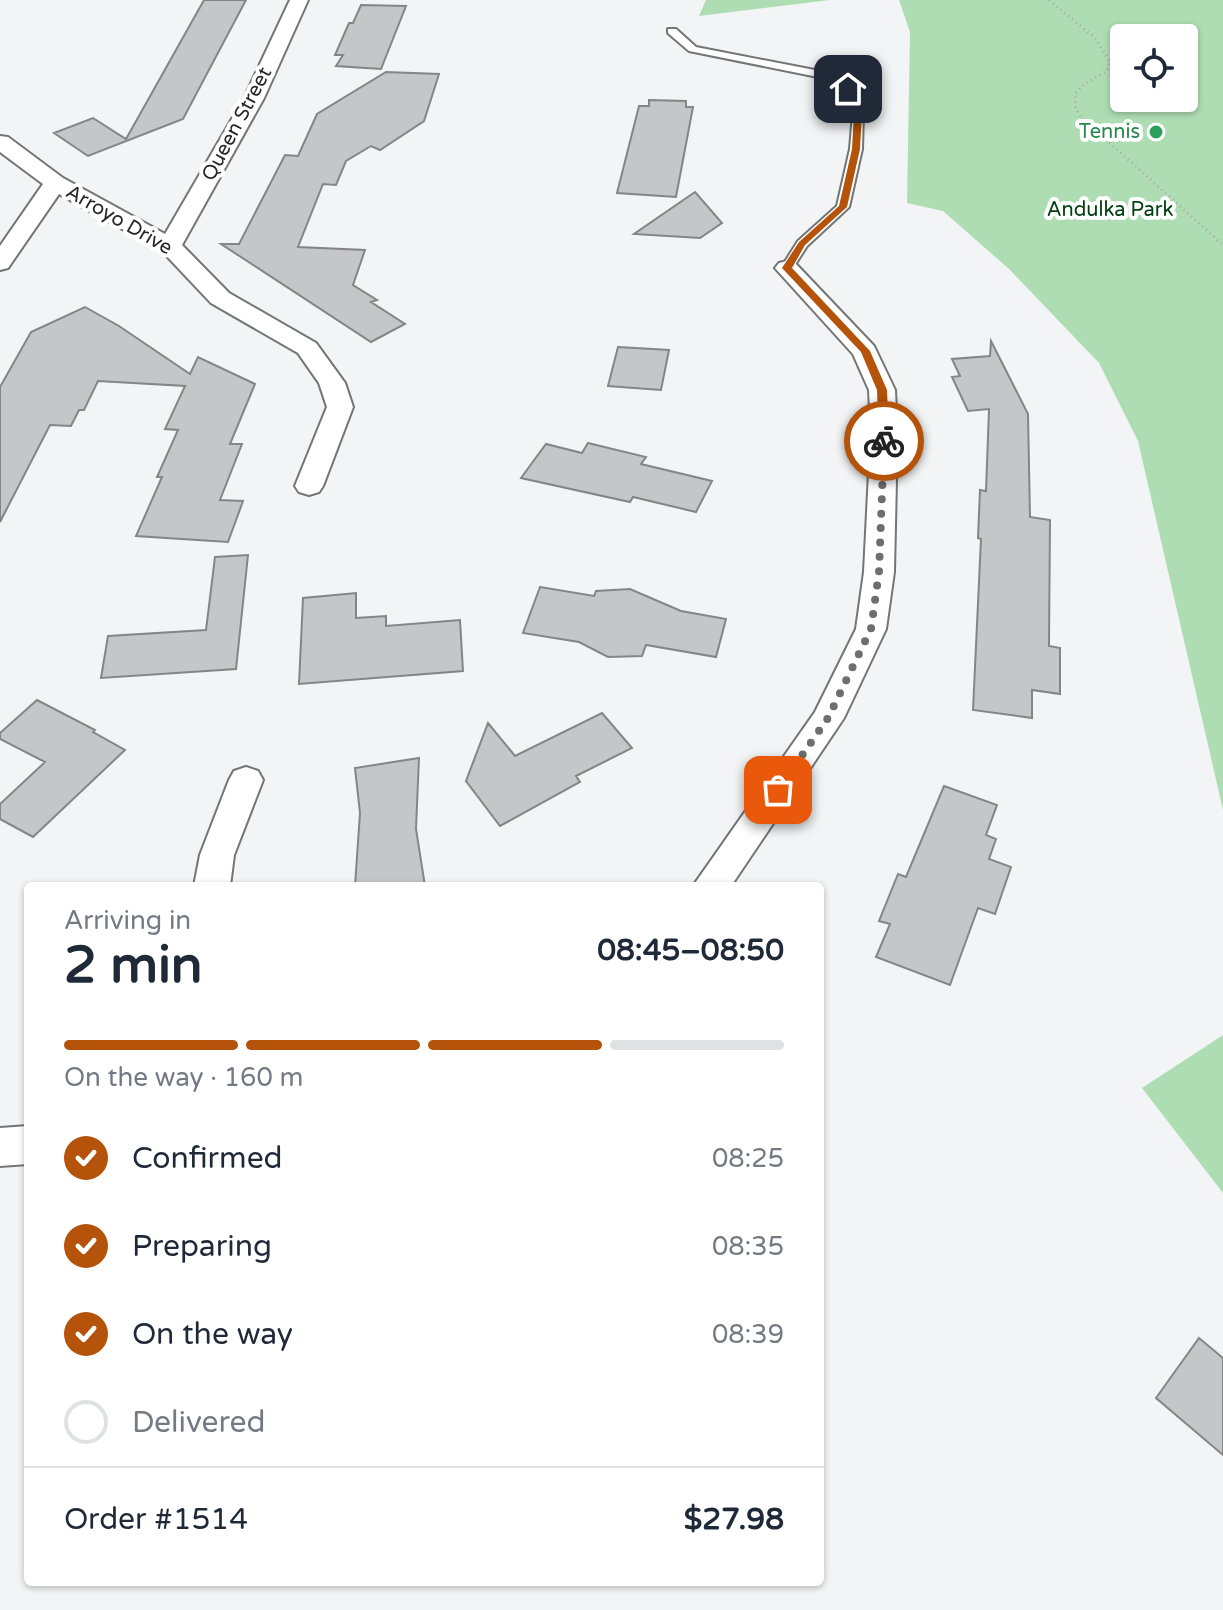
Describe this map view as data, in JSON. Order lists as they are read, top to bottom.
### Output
{
  "streets": {
    "street": ["Queen Street", "Arroyo Drive"]
  },
  "crossings": [
    ["Queen Street", "Arroyo Drive"]
  ],
  "parks": ["Andulka Park"],
  "places": ["Tennis"],
  "page": {
    "heading": ["2 min", "Arriving in", "08:45–08:50"],
    "panel": ["Order #1514", "$27.98"],
    "bar": "On the way · 160 m",
    "list": [
      ["Confirmed", "08:25"],
      ["Preparing", "08:35"],
      ["On the way", "08:39"],
      "Delivered"
    ]
  }
}
